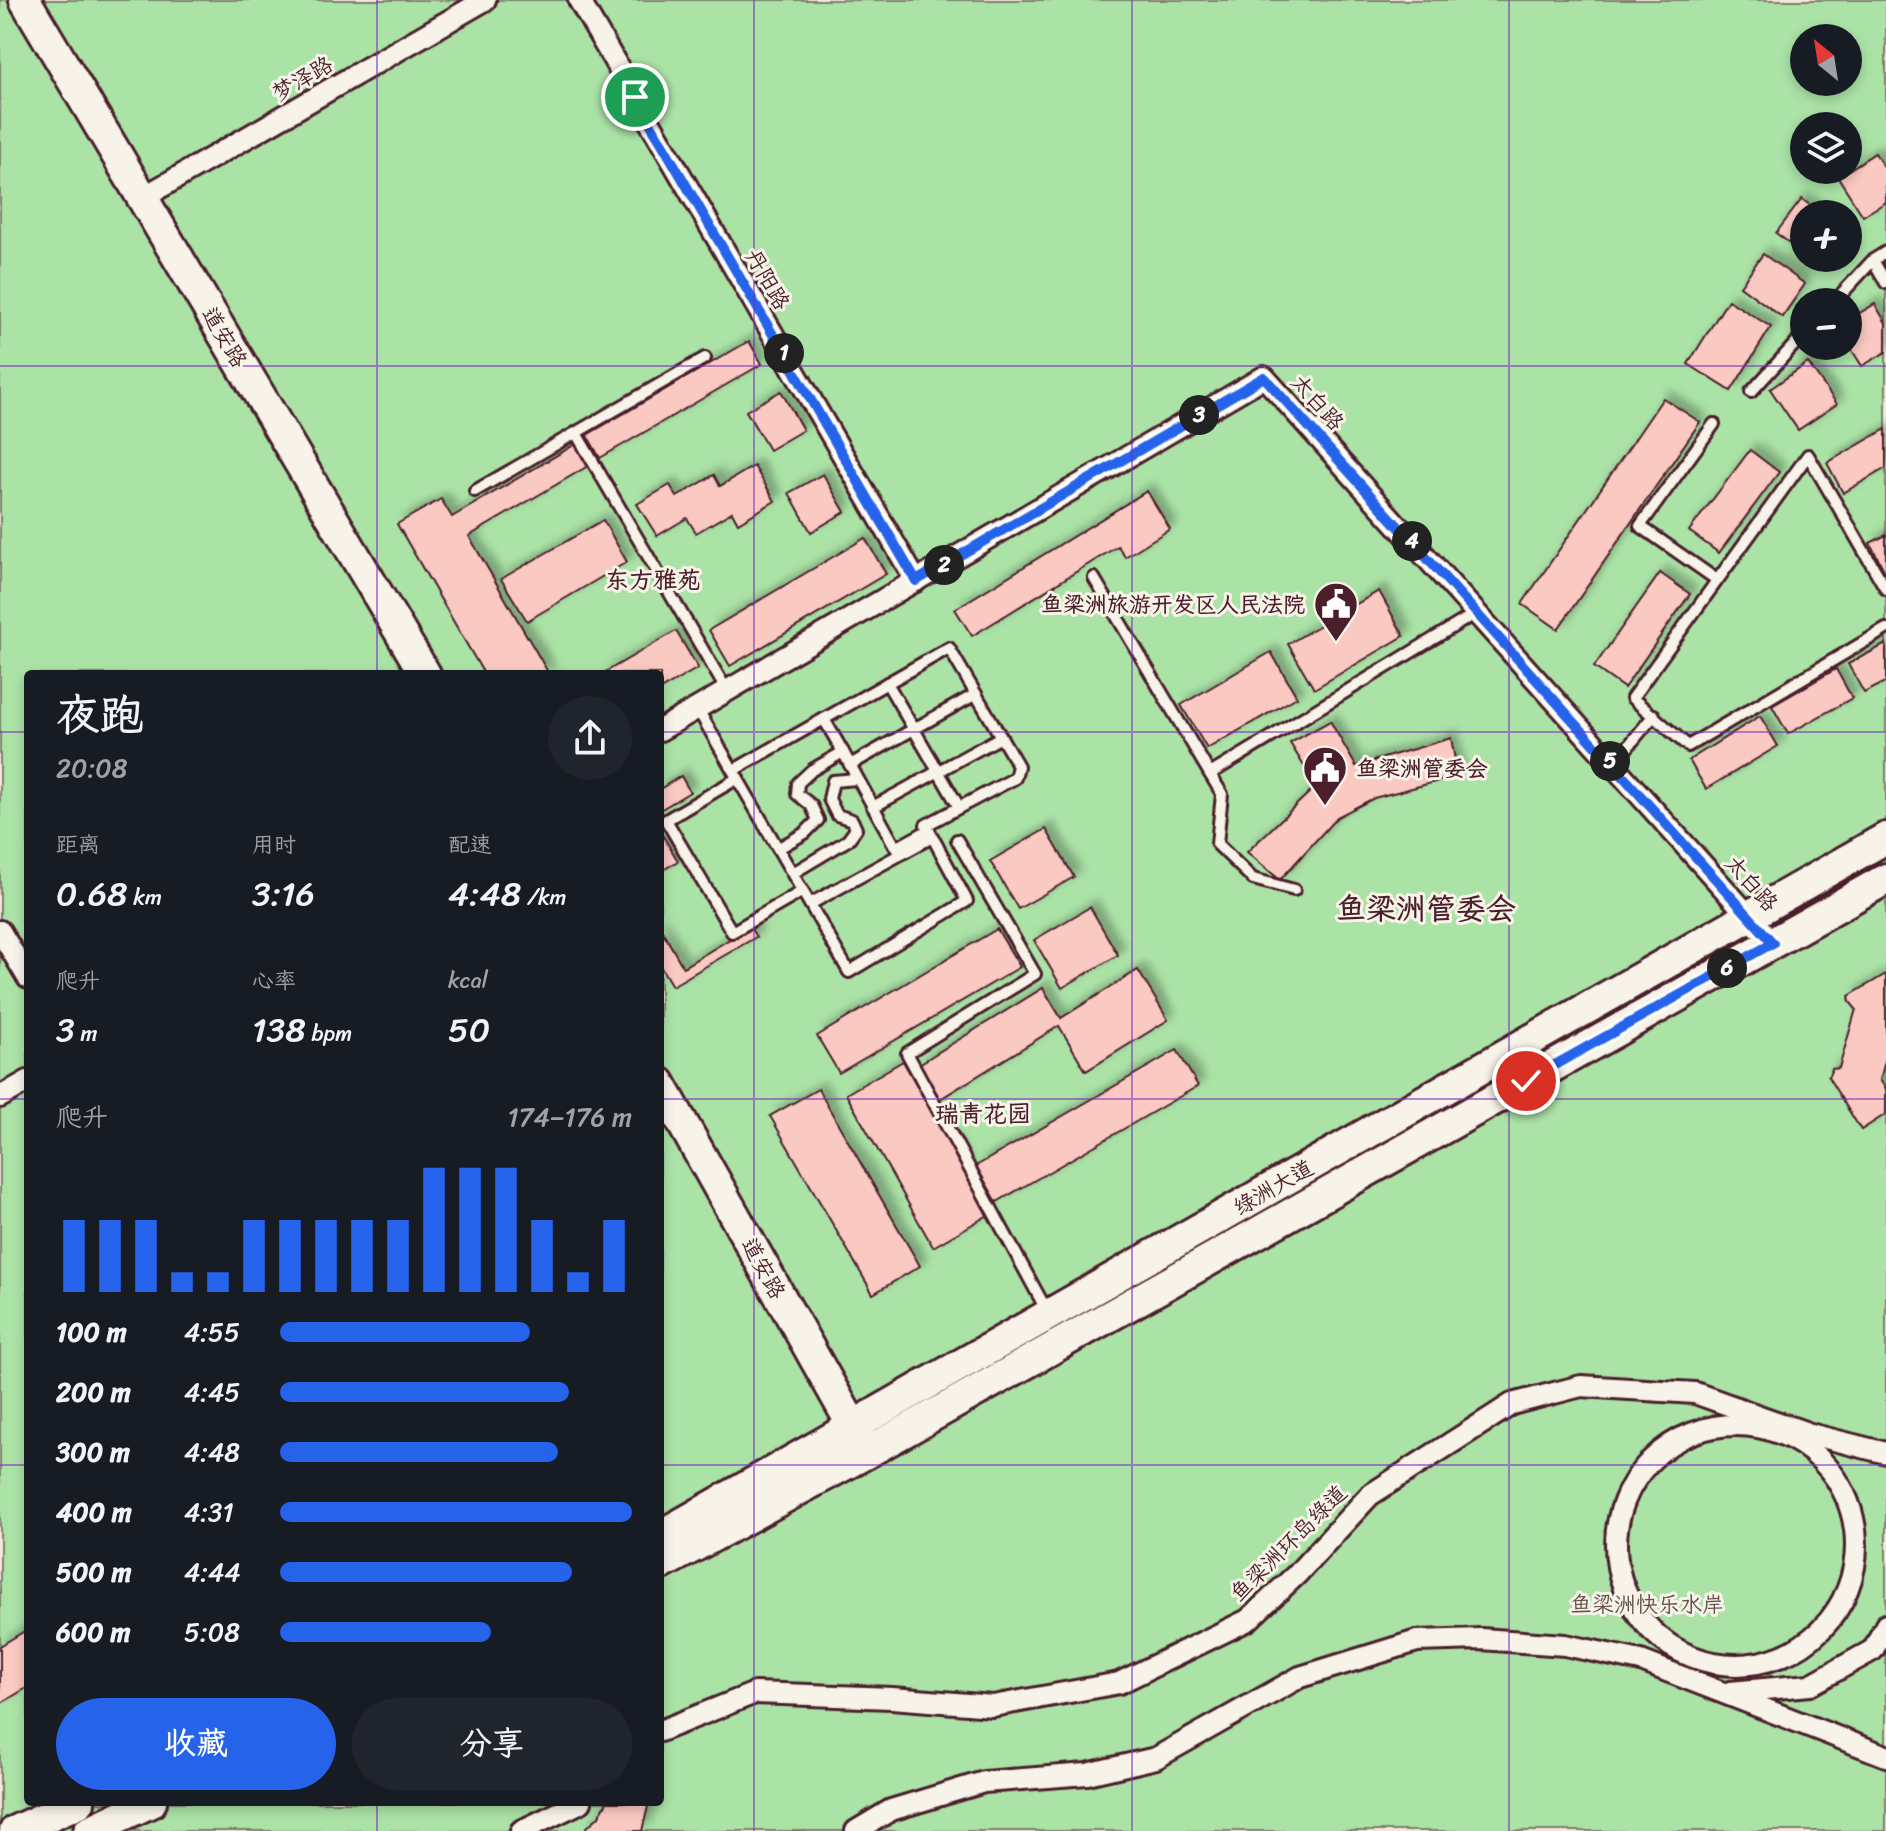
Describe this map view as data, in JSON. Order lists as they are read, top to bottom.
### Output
{
  "streets": {
    "main road": ["道安路", "绿洲大道"],
    "street": [
      "梦泽路",
      "丹阳路",
      "太白路",
      "鱼梁洲环岛绿道"
    ]
  },
  "crossings": [
    ["梦泽路", "道安路"],
    ["丹阳路", "太白路"],
    ["道安路", "绿洲大道"],
    ["太白路", "绿洲大道"]
  ],
  "districts": ["东方雅苑", "鱼梁洲管委会", "瑞青花园"],
  "parks": ["鱼梁洲快乐水岸"],
  "places": {
    "public building": ["鱼梁洲旅游开发区人民法院", "鱼梁洲管委会"]
  },
  "north": "top left",
  "page": {
    "map_buttons": ["+", "−"],
    "pins": [
      "1",
      "3",
      "4",
      "2",
      "5",
      "6"
    ],
    "heading": ["夜跑", "20:08"],
    "stats": [
      ["距离", "0.68 km"],
      ["用时", "3:16"],
      ["配速", "4:48 /km"],
      ["爬升", "3 m"],
      ["心率", "138 bpm"],
      ["kcal", "50"]
    ],
    "chart": ["爬升", "174–176 m"],
    "list": [
      {
        "name": "100 m",
        "note": "4:55"
      },
      {
        "name": "200 m",
        "note": "4:45"
      },
      {
        "name": "300 m",
        "note": "4:48"
      },
      {
        "name": "400 m",
        "note": "4:31"
      },
      {
        "name": "500 m",
        "note": "4:44"
      },
      {
        "name": "600 m",
        "note": "5:08"
      }
    ],
    "buttons": ["收藏", "分享"]
  }
}
